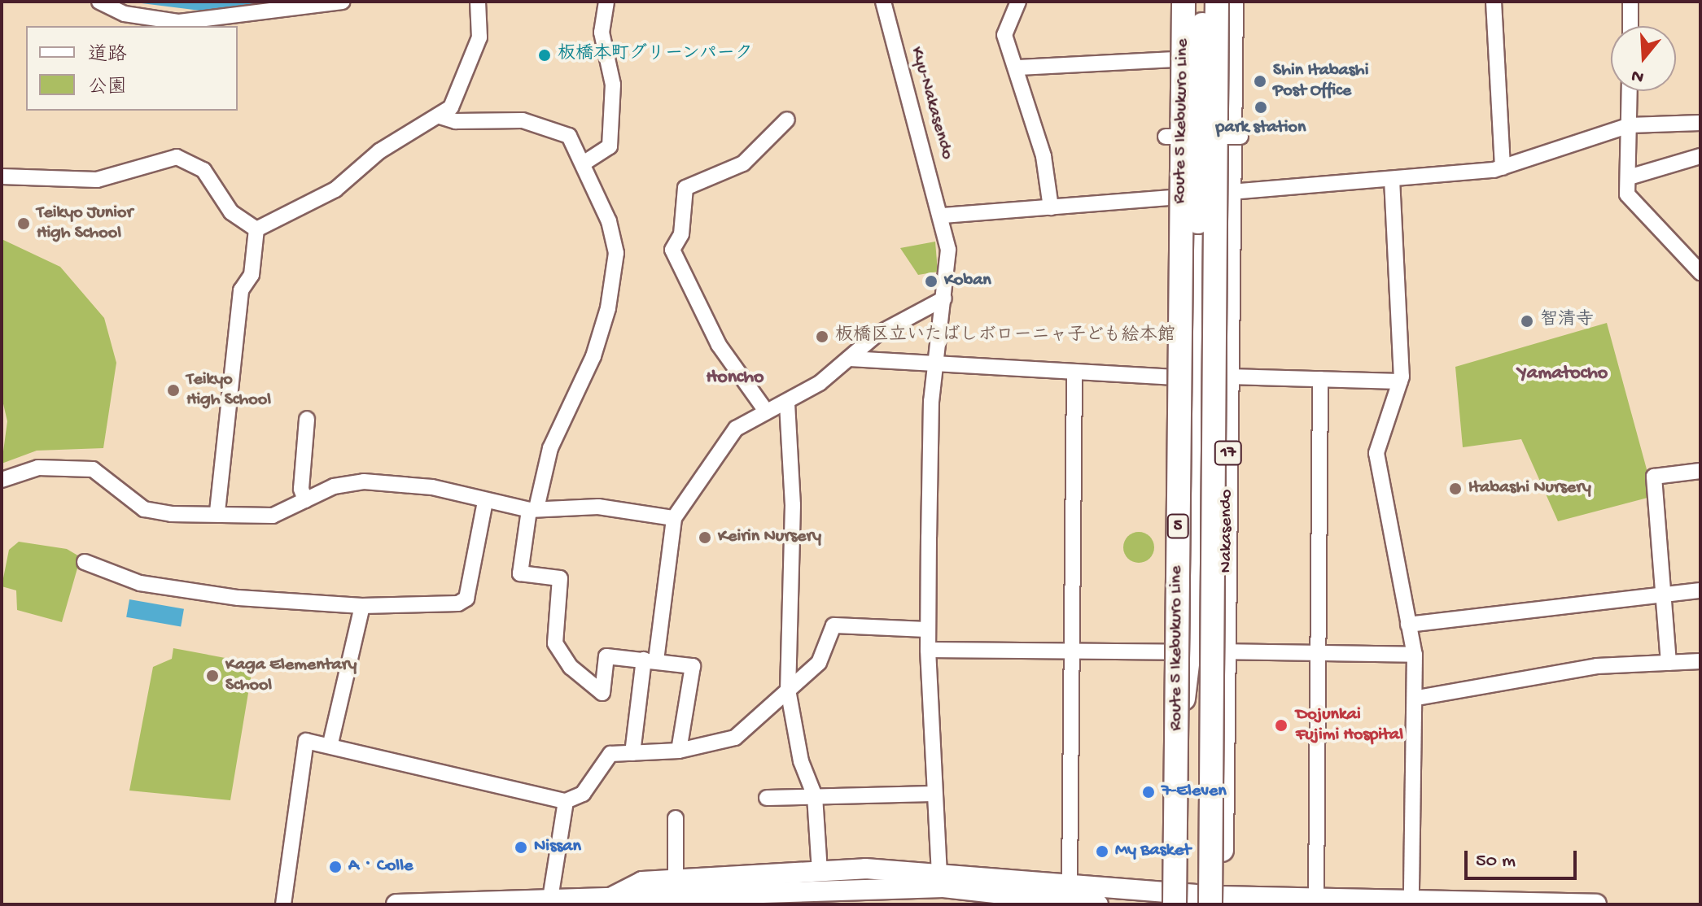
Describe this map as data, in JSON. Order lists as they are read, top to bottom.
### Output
{
  "streets": {
    "highway": [
      "Route 5 Ikebukuro Line",
      "17",
      "5",
      "Nakasendo"
    ],
    "street": ["Kyu-Nakasendo"]
  },
  "crossings": [
    ["Route 5 Ikebukuro Line", "Nakasendo"]
  ],
  "districts": ["Yamatocho", "Honcho"],
  "places": [
    "板橋本町グリーンパーク",
    "Shin Itabashi Post Office",
    "park station",
    "Teikyo Junior High School",
    "Koban",
    "智清寺",
    "板橋区立いたばしボローニャ子ども絵本館",
    "Teikyo High School",
    "Itabashi Nursery",
    "Keirin Nursery",
    "Kaga Elementary School",
    "Dojunkai Fujimi Hospital",
    "7-Eleven",
    "Nissan",
    "My Basket",
    "A・Colle"
  ],
  "legend": ["道路", "公園"],
  "scale_bar": "50 m",
  "north": "bottom"
}
